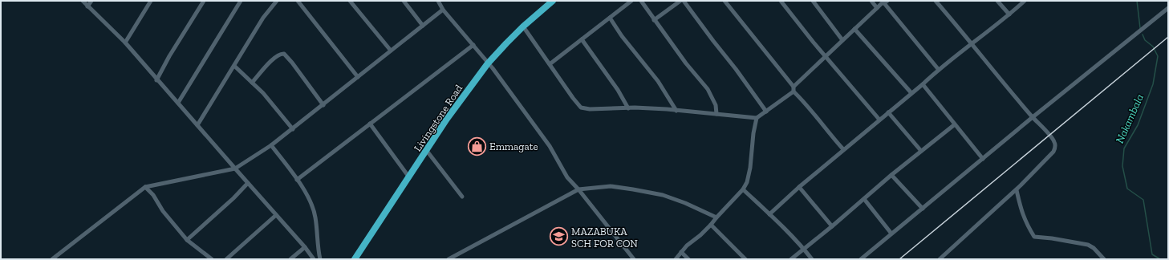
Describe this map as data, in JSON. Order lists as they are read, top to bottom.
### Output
{
  "streets": {
    "highway": ["Livingstone Road"]
  },
  "water": ["Nakambala"],
  "places": {
    "shop": ["Emmagate"],
    "school or university": ["MAZABUKA SCH FOR CON"]
  }
}
